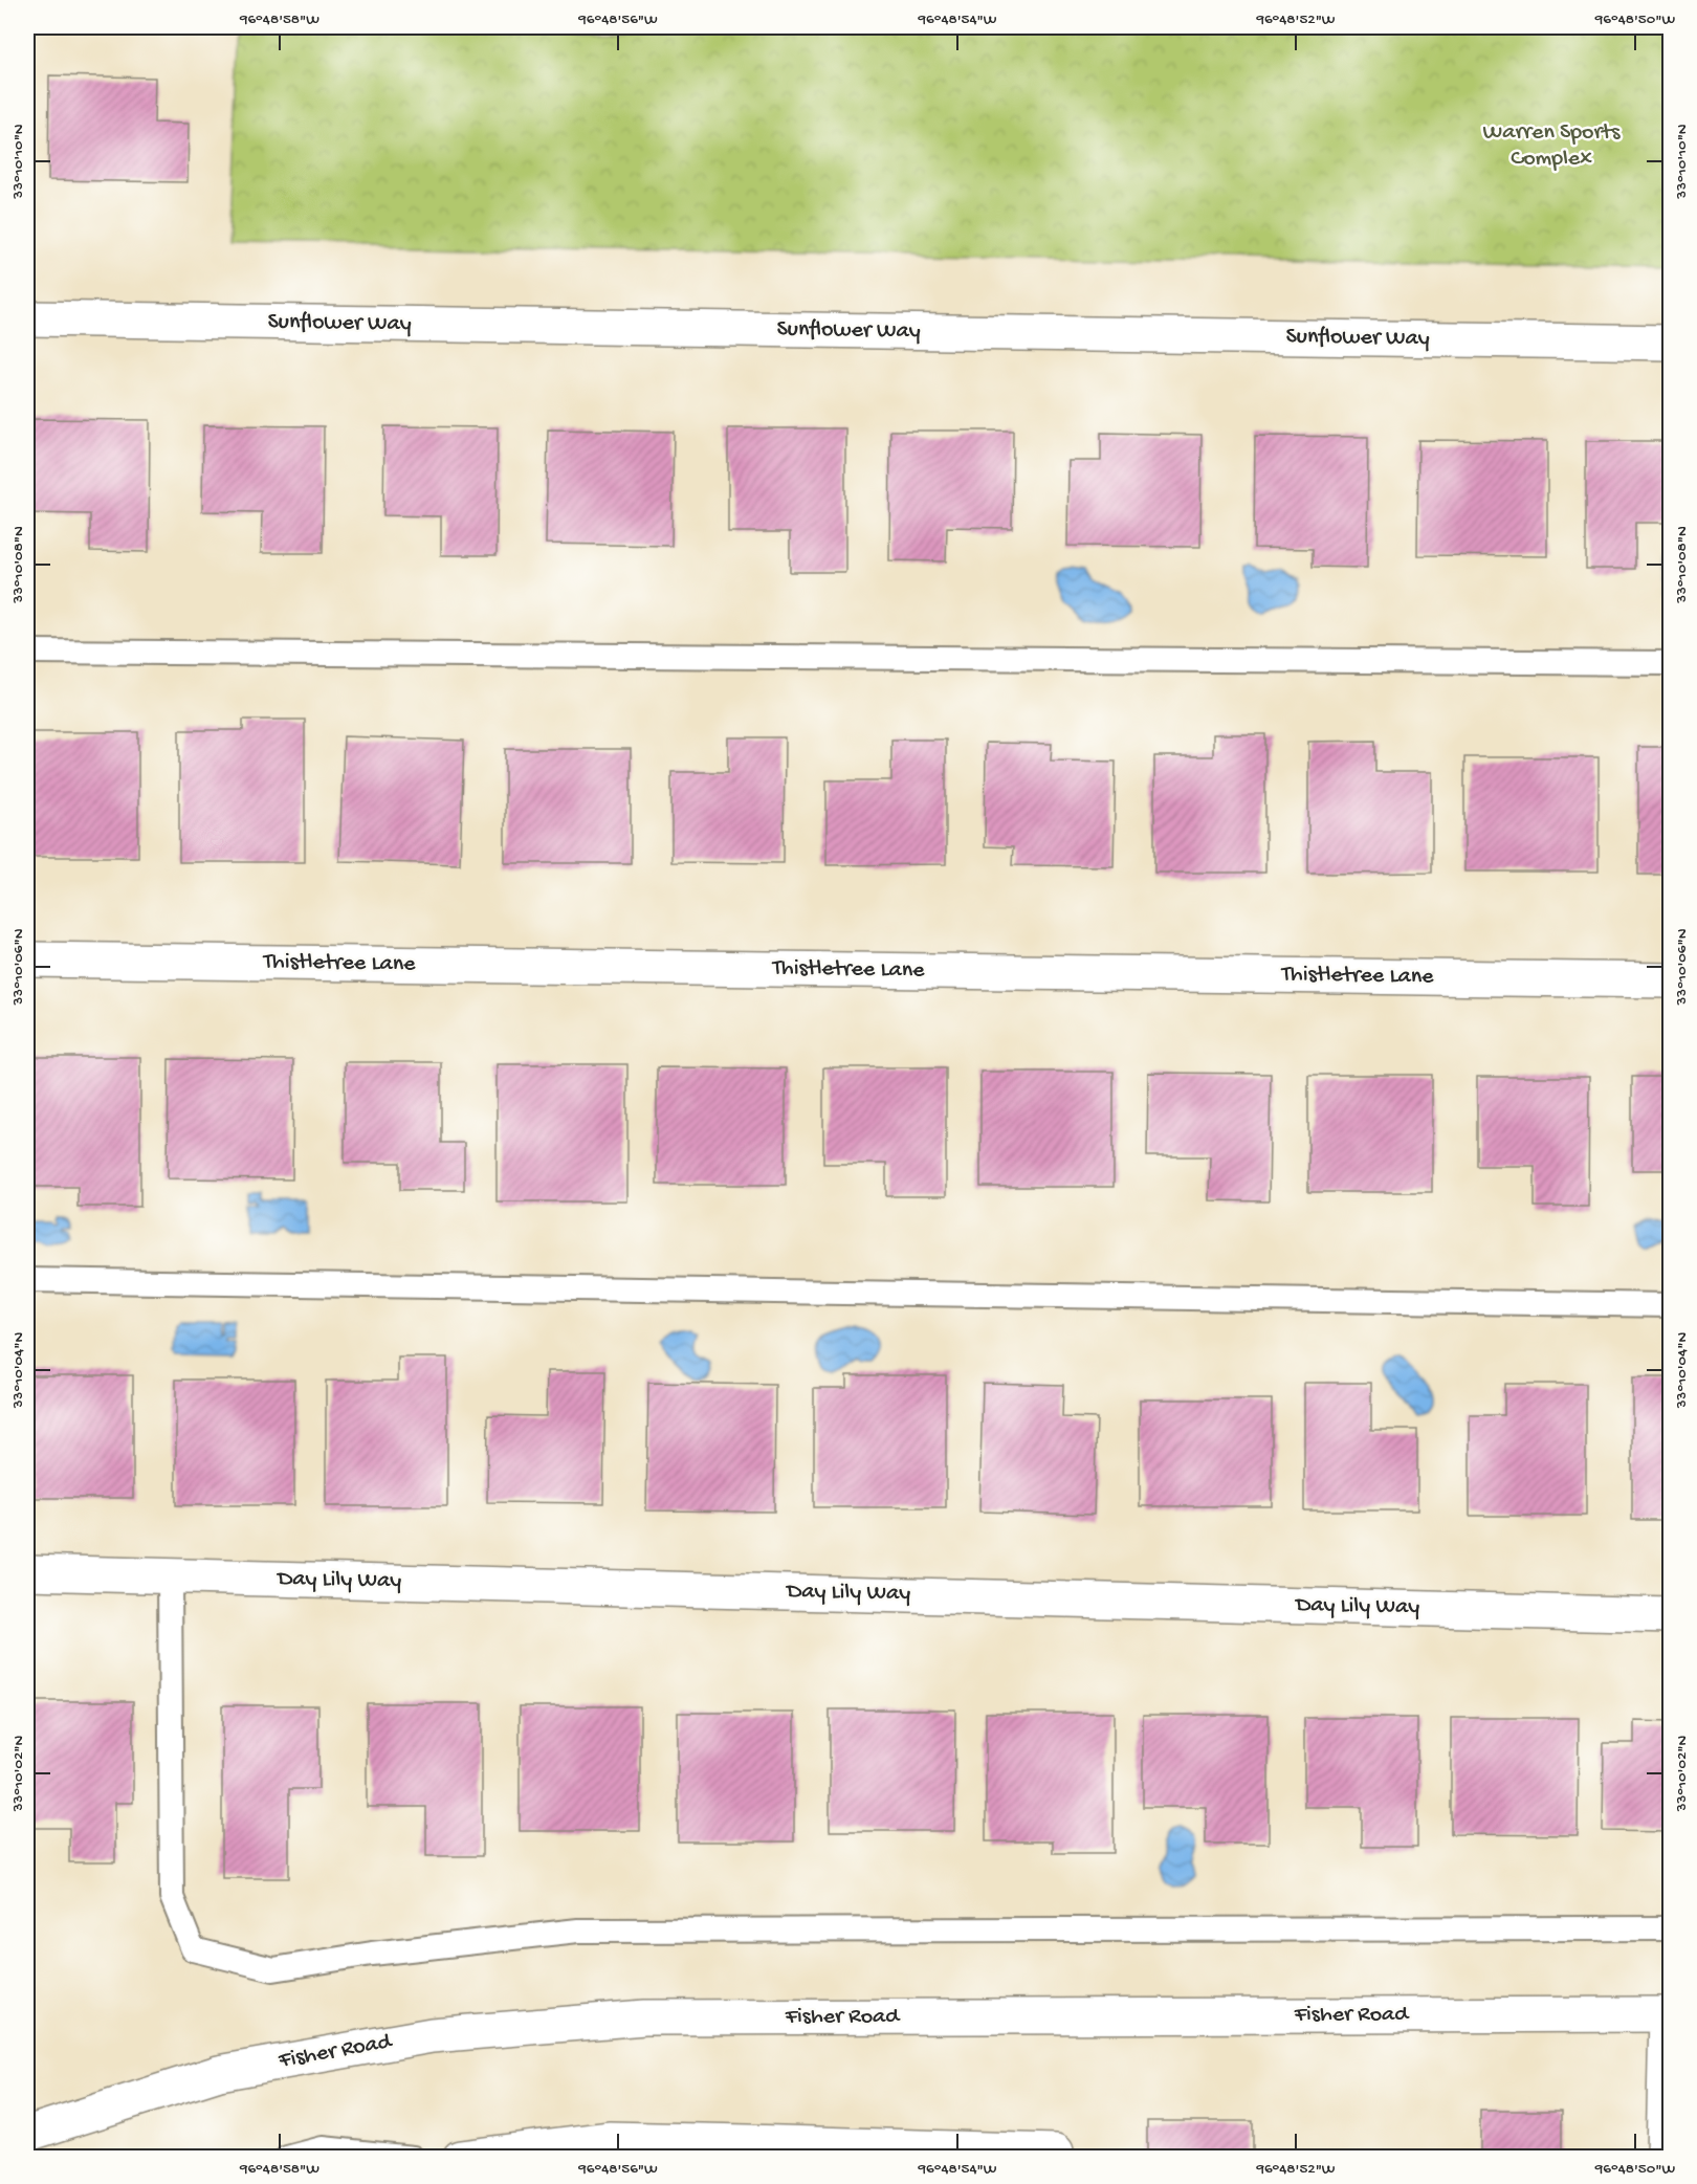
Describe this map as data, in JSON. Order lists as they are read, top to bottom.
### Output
{
  "streets": {
    "street": [
      "Sunflower Way",
      "Thistletree Lane",
      "Day Lily Way",
      "Fisher Road"
    ]
  },
  "parks": ["Warren Sports Complex"],
  "coordinates": [
    "96°48'58\"W",
    "96°48'56\"W",
    "96°48'54\"W",
    "96°48'52\"W",
    "96°48'50\"W",
    "33°10'10\"N",
    "33°10'08\"N",
    "33°10'06\"N",
    "33°10'04\"N",
    "33°10'02\"N"
  ]
}
